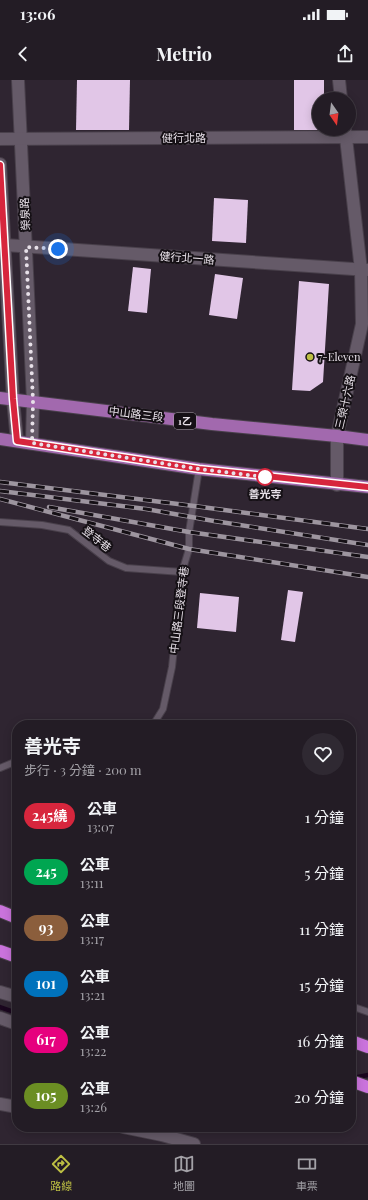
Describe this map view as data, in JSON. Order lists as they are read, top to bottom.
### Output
{
  "streets": {
    "main road": ["中山路三段", "1乙"],
    "street": [
      "健行北路",
      "榮泉路",
      "健行北一路",
      "三榮十六路"
    ],
    "lane": ["登寺巷", "中山路三段登寺巷"]
  },
  "crossings": [
    ["健行北路", "榮泉路"],
    ["榮泉路", "健行北一路"],
    ["榮泉路", "中山路三段"],
    ["健行北一路", "三榮十六路"],
    ["三榮十六路", "中山路三段"],
    ["登寺巷", "中山路三段登寺巷"]
  ],
  "places": ["7-Eleven", "善光寺"],
  "lines": ["bus line 245繞"],
  "north": "bottom",
  "page": {
    "status": "13:06",
    "header": "Metrio",
    "heading": ["善光寺", "步行 · 3 分鐘 · 200 m"],
    "list": [
      {
        "mark": "245繞",
        "name": "公車",
        "note": "13:07",
        "value": "1 分鐘"
      },
      {
        "mark": "245",
        "name": "公車",
        "note": "13:11",
        "value": "5 分鐘"
      },
      {
        "mark": "93",
        "name": "公車",
        "note": "13:17",
        "value": "11 分鐘"
      },
      {
        "mark": "101",
        "name": "公車",
        "note": "13:21",
        "value": "15 分鐘"
      },
      {
        "mark": "617",
        "name": "公車",
        "note": "13:22",
        "value": "16 分鐘"
      },
      {
        "mark": "105",
        "name": "公車",
        "note": "13:26",
        "value": "20 分鐘"
      }
    ],
    "tabs": ["路線", "地圖", "車票"]
  }
}
